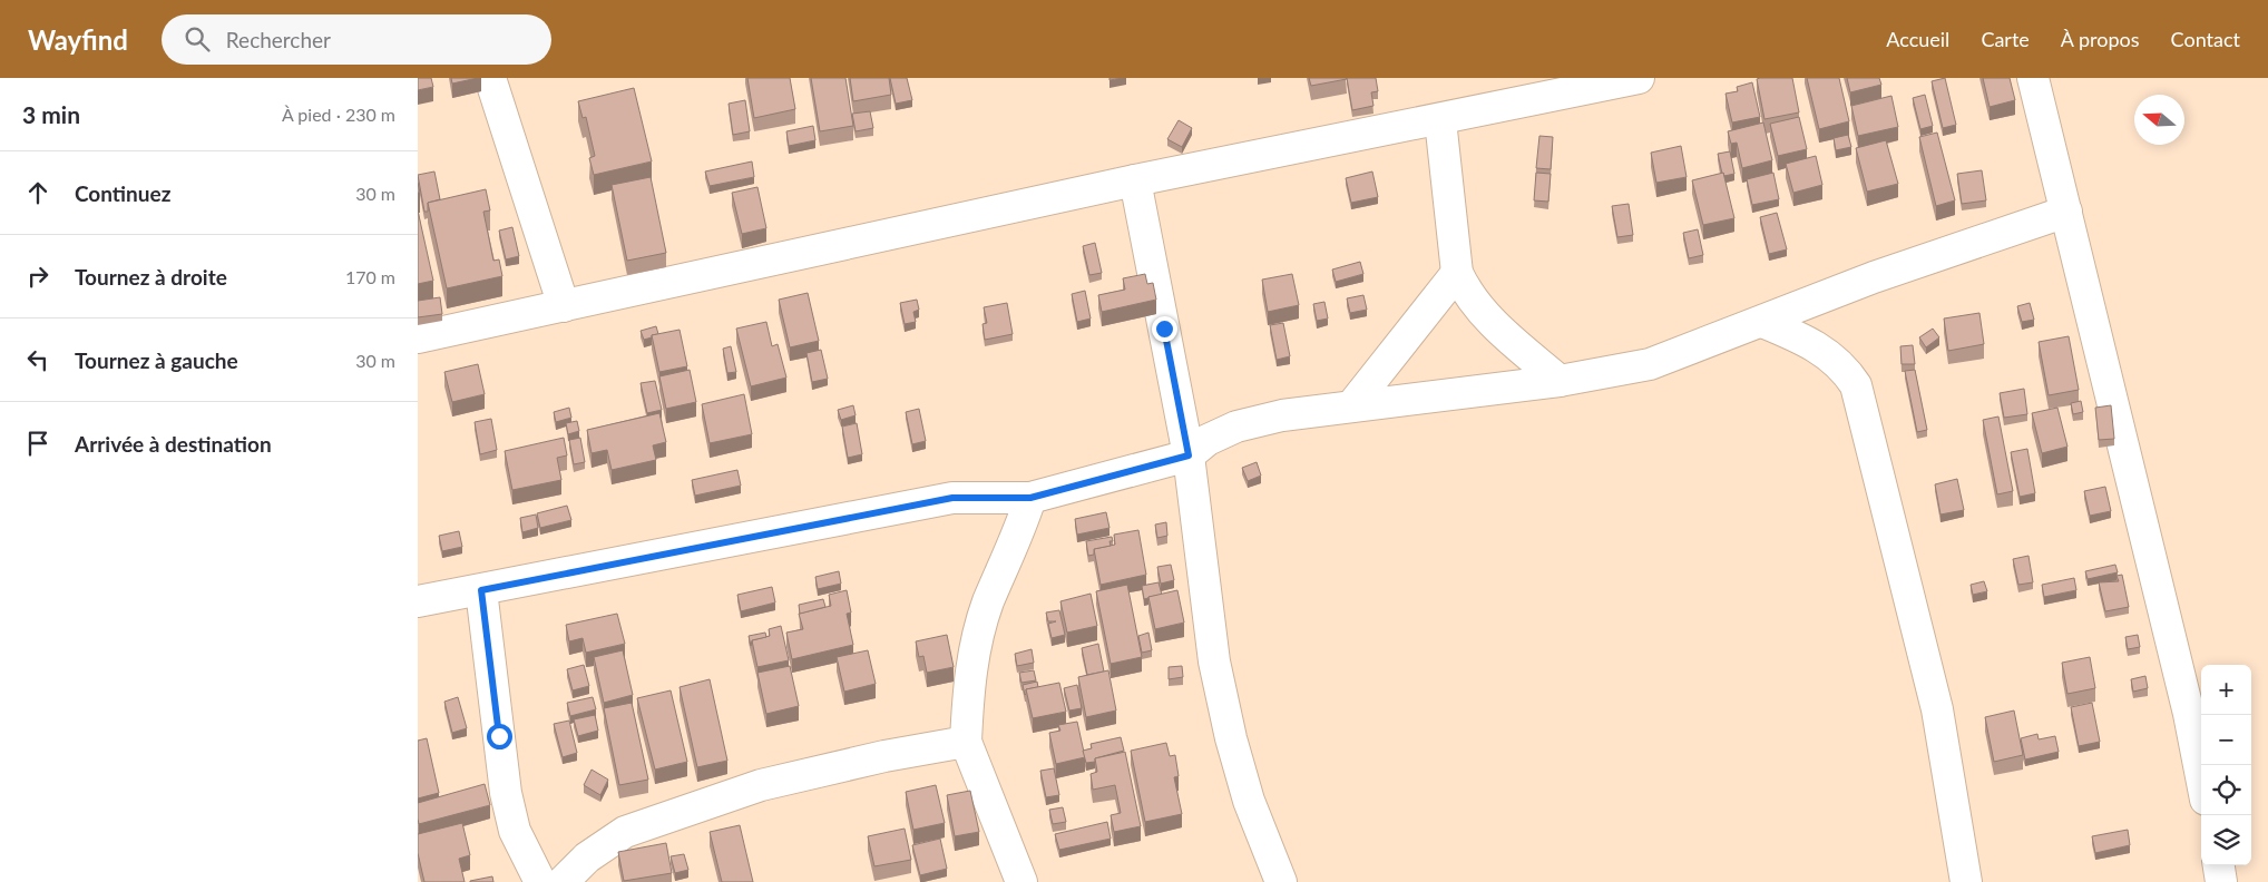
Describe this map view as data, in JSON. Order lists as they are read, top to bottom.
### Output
{
  "north": "left",
  "page": {
    "header": "Wayfind",
    "search": "Rechercher",
    "nav": [
      "Accueil",
      "Carte",
      "À propos",
      "Contact"
    ],
    "heading": ["3 min", "À pied · 230 m"],
    "list": [
      ["Continuez", "30 m"],
      ["Tournez à droite", "170 m"],
      ["Tournez à gauche", "30 m"],
      "Arrivée à destination"
    ],
    "map_buttons": ["+", "−"]
  }
}
